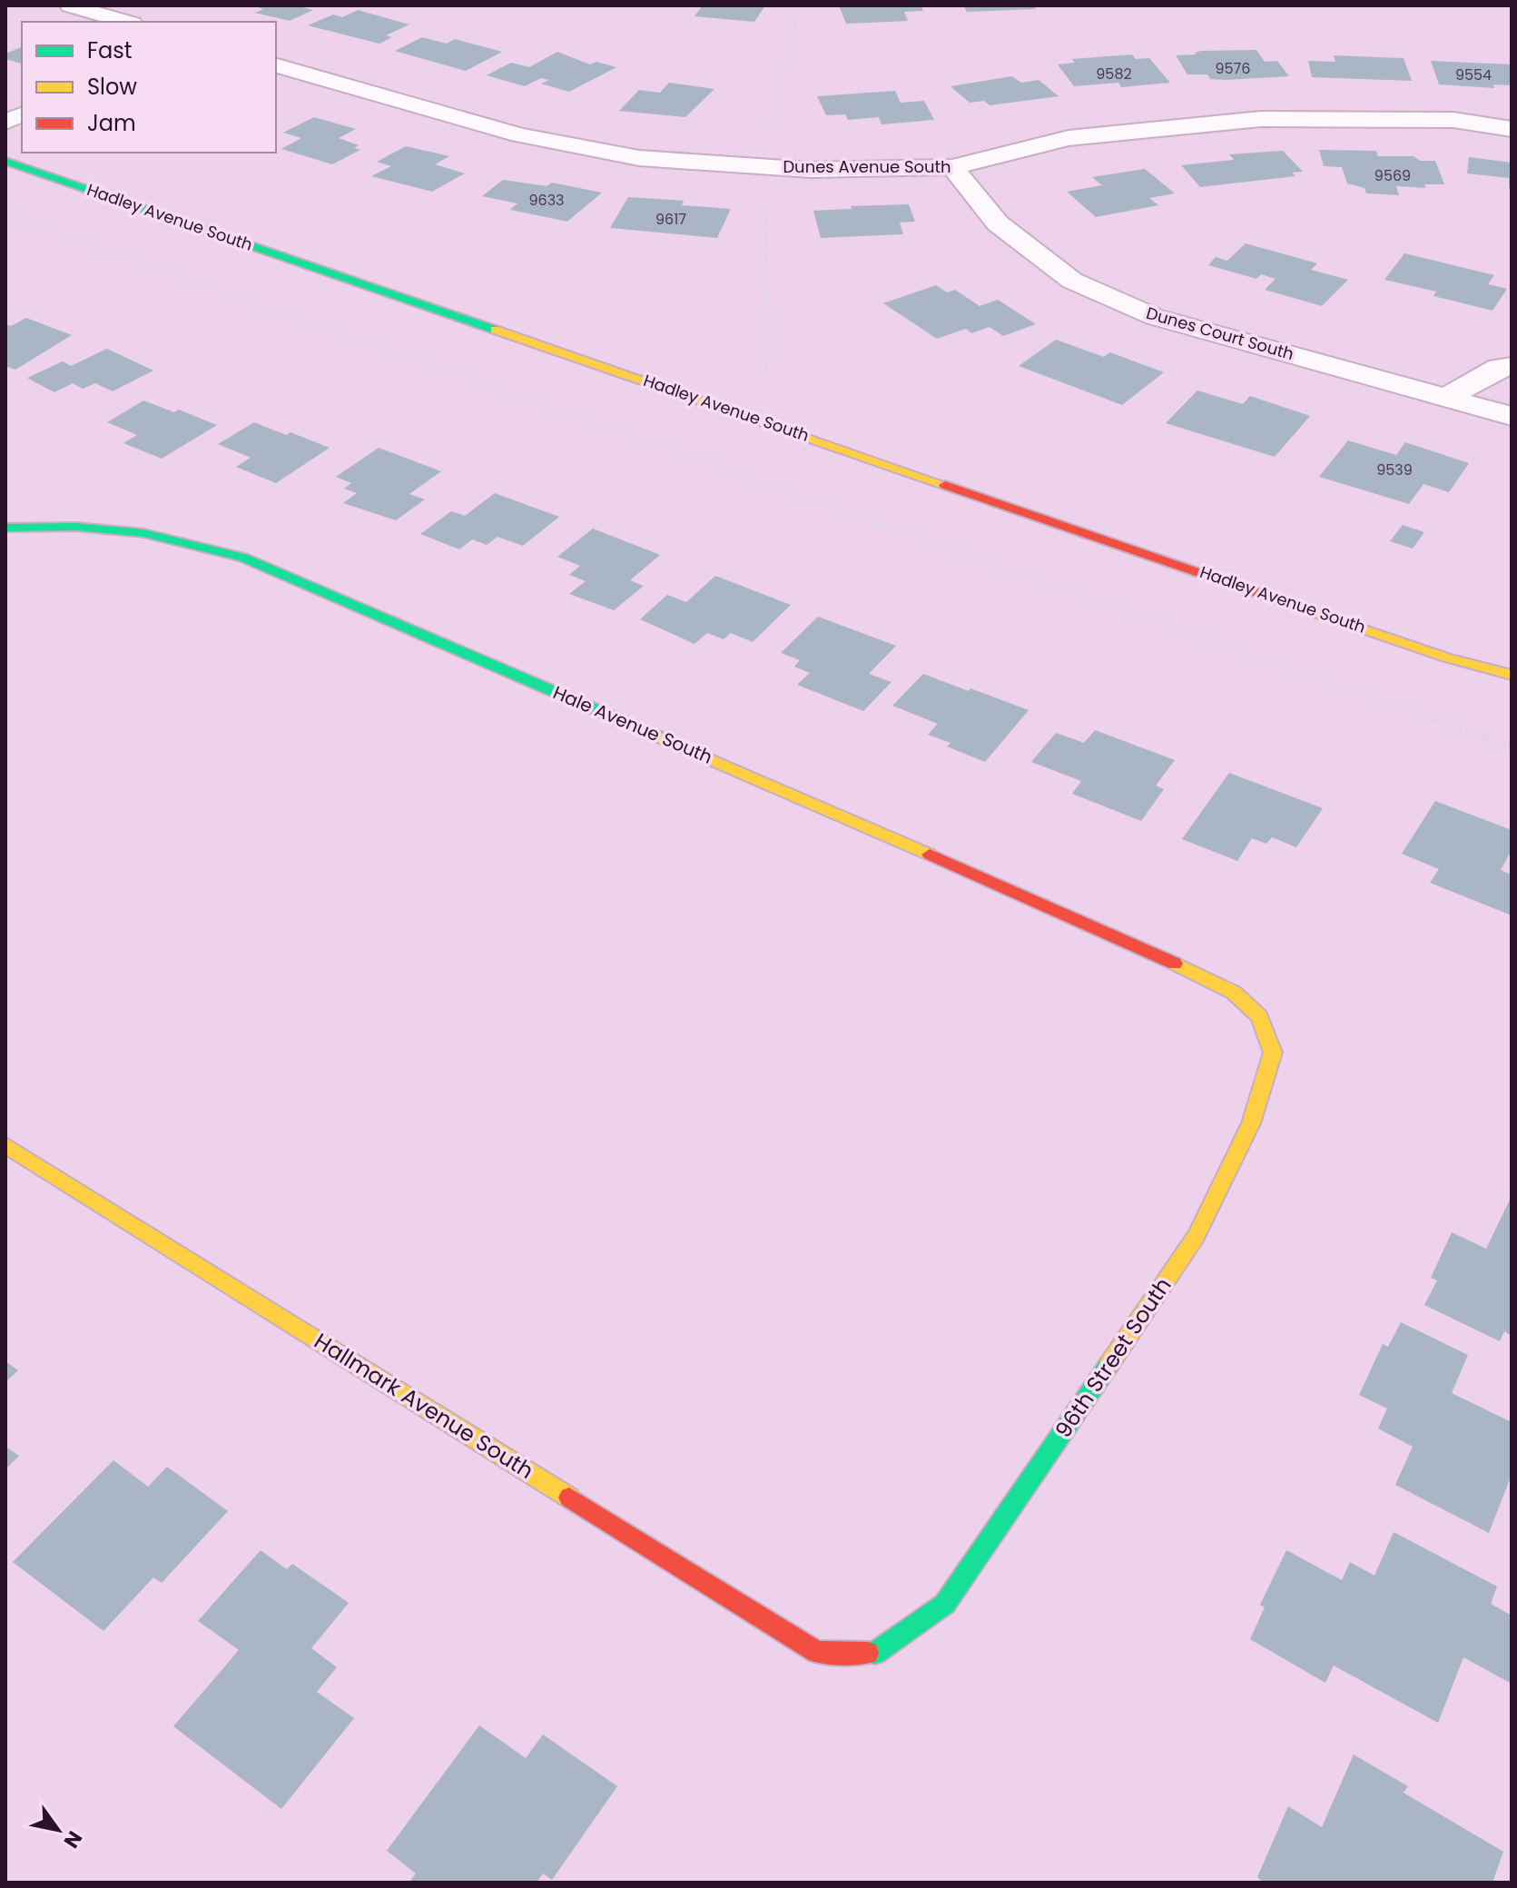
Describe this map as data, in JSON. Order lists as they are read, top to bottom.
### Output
{
  "streets": {
    "street": [
      "Dunes Avenue South",
      "Hadley Avenue South",
      "Dunes Court South",
      "Hale Avenue South",
      "96th Street South",
      "Hallmark Avenue South"
    ]
  },
  "crossings": [
    ["Dunes Avenue South", "Dunes Court South"],
    ["Hale Avenue South", "96th Street South"],
    ["96th Street South", "Hallmark Avenue South"]
  ],
  "house_numbers": [
    "9576",
    "9582",
    "9554",
    "9569",
    "9633",
    "9617",
    "9539"
  ],
  "legend": ["Fast", "Slow", "Jam"],
  "north": "bottom right"
}
